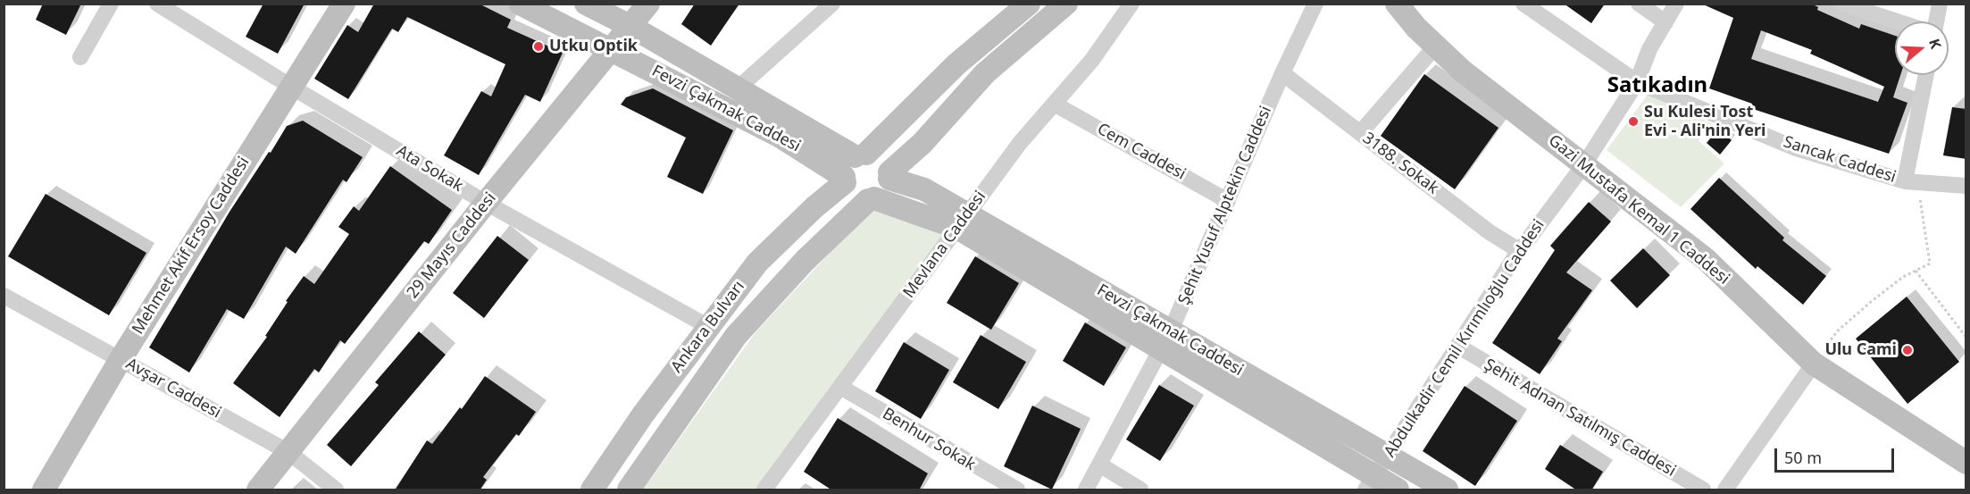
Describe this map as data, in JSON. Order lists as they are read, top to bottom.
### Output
{
  "streets": {
    "main road": [
      "Fevzi Çakmak Caddesi",
      "Gazi Mustafa Kemal 1 Caddesi",
      "Mehmet Akif Ersoy Caddesi",
      "29 Mayıs Caddesi",
      "Ankara Bulvarı"
    ],
    "street": [
      "Cem Caddesi",
      "Sancak Caddesi",
      "3188. Sokak",
      "Ata Sokak",
      "Şehit Yusuf Alptekin Caddesi",
      "Mevlana Caddesi",
      "Abdulkadir Cemil Kırımlıoğlu Caddesi",
      "Avşar Caddesi",
      "Şehit Adnan Satılmış Caddesi",
      "Benhur Sokak"
    ]
  },
  "crossings": [
    ["Fevzi Çakmak Caddesi", "Şehit Yusuf Alptekin Caddesi"],
    ["Fevzi Çakmak Caddesi", "Mevlana Caddesi"],
    ["Fevzi Çakmak Caddesi", "29 Mayıs Caddesi"],
    ["Fevzi Çakmak Caddesi", "Ankara Bulvarı"],
    ["Fevzi Çakmak Caddesi", "Abdulkadir Cemil Kırımlıoğlu Caddesi"],
    ["Cem Caddesi", "Şehit Yusuf Alptekin Caddesi"],
    ["Cem Caddesi", "Mevlana Caddesi"],
    ["Sancak Caddesi", "Abdulkadir Cemil Kırımlıoğlu Caddesi"],
    ["3188. Sokak", "Şehit Yusuf Alptekin Caddesi"],
    ["3188. Sokak", "Abdulkadir Cemil Kırımlıoğlu Caddesi"],
    ["Ata Sokak", "Mehmet Akif Ersoy Caddesi"],
    ["Ata Sokak", "29 Mayıs Caddesi"],
    ["Ata Sokak", "Ankara Bulvarı"],
    ["Gazi Mustafa Kemal 1 Caddesi", "Abdulkadir Cemil Kırımlıoğlu Caddesi"],
    ["Mevlana Caddesi", "Benhur Sokak"],
    ["Mehmet Akif Ersoy Caddesi", "Avşar Caddesi"],
    ["29 Mayıs Caddesi", "Avşar Caddesi"],
    ["Abdulkadir Cemil Kırımlıoğlu Caddesi", "Şehit Adnan Satılmış Caddesi"]
  ],
  "districts": ["Satıkadın"],
  "places": ["Utku Optik", "Su Kulesi Tost Evi - Ali'nin Yeri", "Ulu Cami"],
  "scale_bar": "50 m",
  "north": "right"
}
